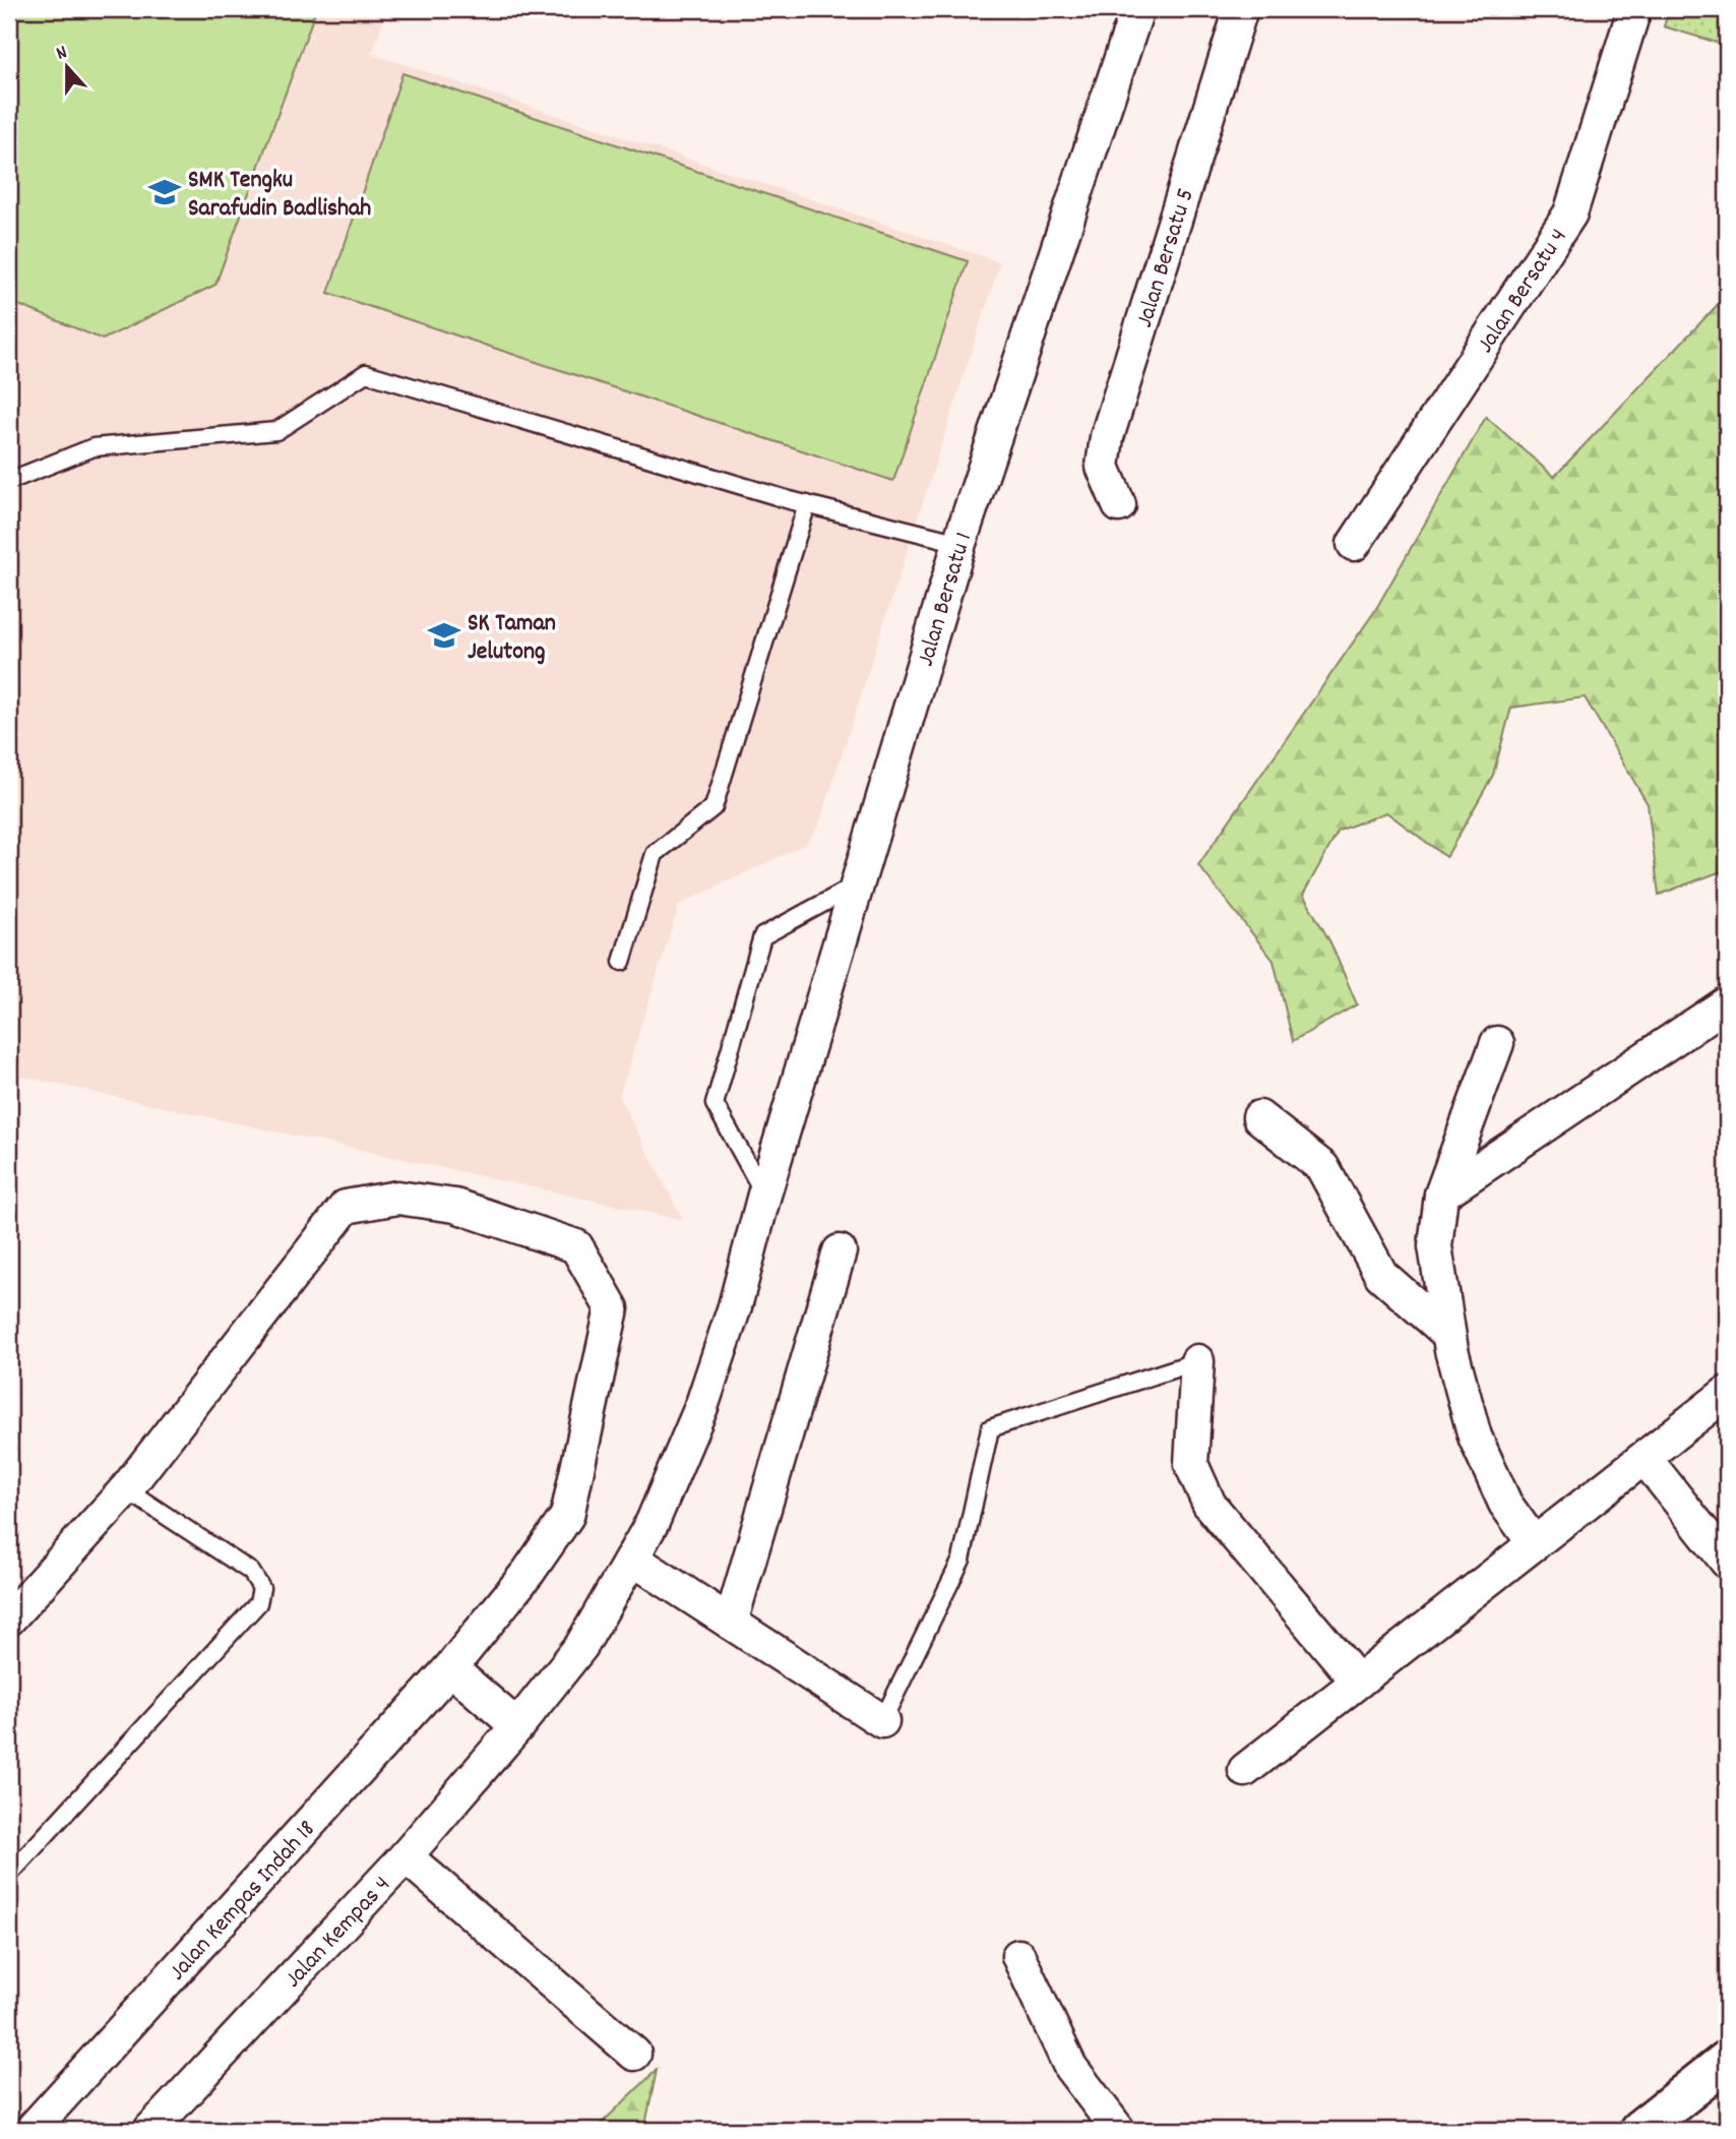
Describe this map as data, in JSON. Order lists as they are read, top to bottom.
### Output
{
  "streets": {
    "street": [
      "Jalan Bersatu 5",
      "Jalan Bersatu 4",
      "Jalan Bersatu 1",
      "Jalan Kempas Indah 18",
      "Jalan Kempas 4"
    ]
  },
  "crossings": [
    ["Jalan Bersatu 1", "Jalan Kempas 4"]
  ],
  "places": {
    "school or university": ["SMK Tengku Sarafudin Badlishah", "SK Taman Jelutong"]
  },
  "north": "top"
}
